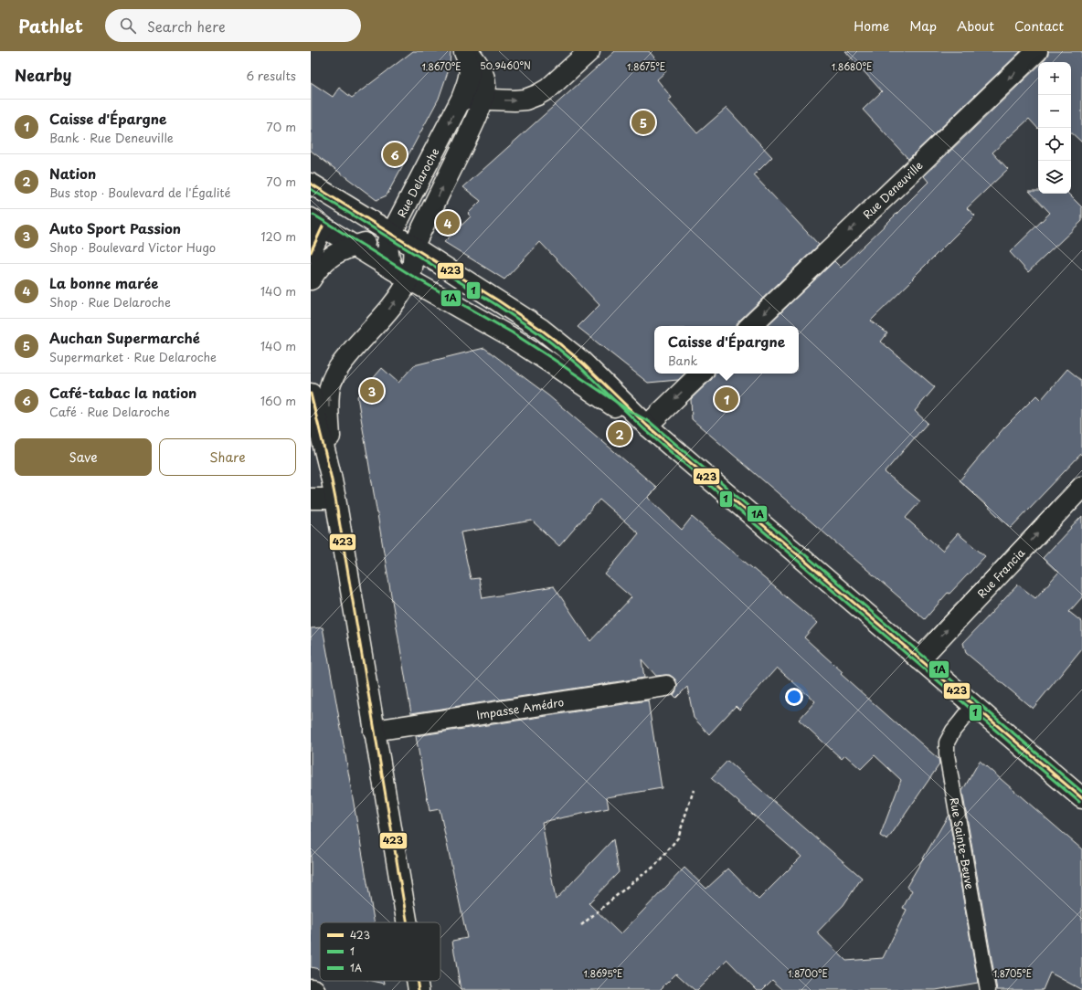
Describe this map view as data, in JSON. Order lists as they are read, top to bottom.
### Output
{
  "streets": {
    "main road": [
      "Rue Delaroche",
      "Rue Deneuville",
      "Rue Francia",
      "Impasse Amédro"
    ],
    "lane": ["Rue Sainte-Beuve"]
  },
  "one_way": ["Rue Deneuville", "Rue Francia"],
  "lines": ["transit line 423", "transit line 1", "transit line 1A"],
  "legend": ["423", "1", "1A"],
  "page": {
    "header": "Pathlet",
    "search": "Search here",
    "nav": [
      "Home",
      "Map",
      "About",
      "Contact"
    ],
    "heading": ["Nearby", "6 results"],
    "map_buttons": ["+", "−"],
    "list": [
      {
        "mark": "1",
        "name": "Caisse d'Épargne",
        "note": "Bank · Rue Deneuville",
        "value": "70 m"
      },
      {
        "mark": "2",
        "name": "Nation",
        "note": "Bus stop · Boulevard de l'Égalité",
        "value": "70 m"
      },
      {
        "mark": "3",
        "name": "Auto Sport Passion",
        "note": "Shop · Boulevard Victor Hugo",
        "value": "120 m"
      },
      {
        "mark": "4",
        "name": "La bonne marée",
        "note": "Shop · Rue Delaroche",
        "value": "140 m"
      },
      {
        "mark": "5",
        "name": "Auchan Supermarché",
        "note": "Supermarket · Rue Delaroche",
        "value": "140 m"
      },
      {
        "mark": "6",
        "name": "Café-tabac la nation",
        "note": "Café · Rue Delaroche",
        "value": "160 m"
      }
    ],
    "pins": [
      "5",
      "6",
      "4",
      "3",
      "1",
      "2"
    ],
    "popup": ["Caisse d'Épargne", "Bank"],
    "buttons": ["Save", "Share"]
  },
  "coordinates": [
    "50.9460°N",
    "1.8675°E",
    "1.8670°E",
    "1.8680°E",
    "1.8695°E",
    "1.8700°E",
    "1.8705°E"
  ]
}
